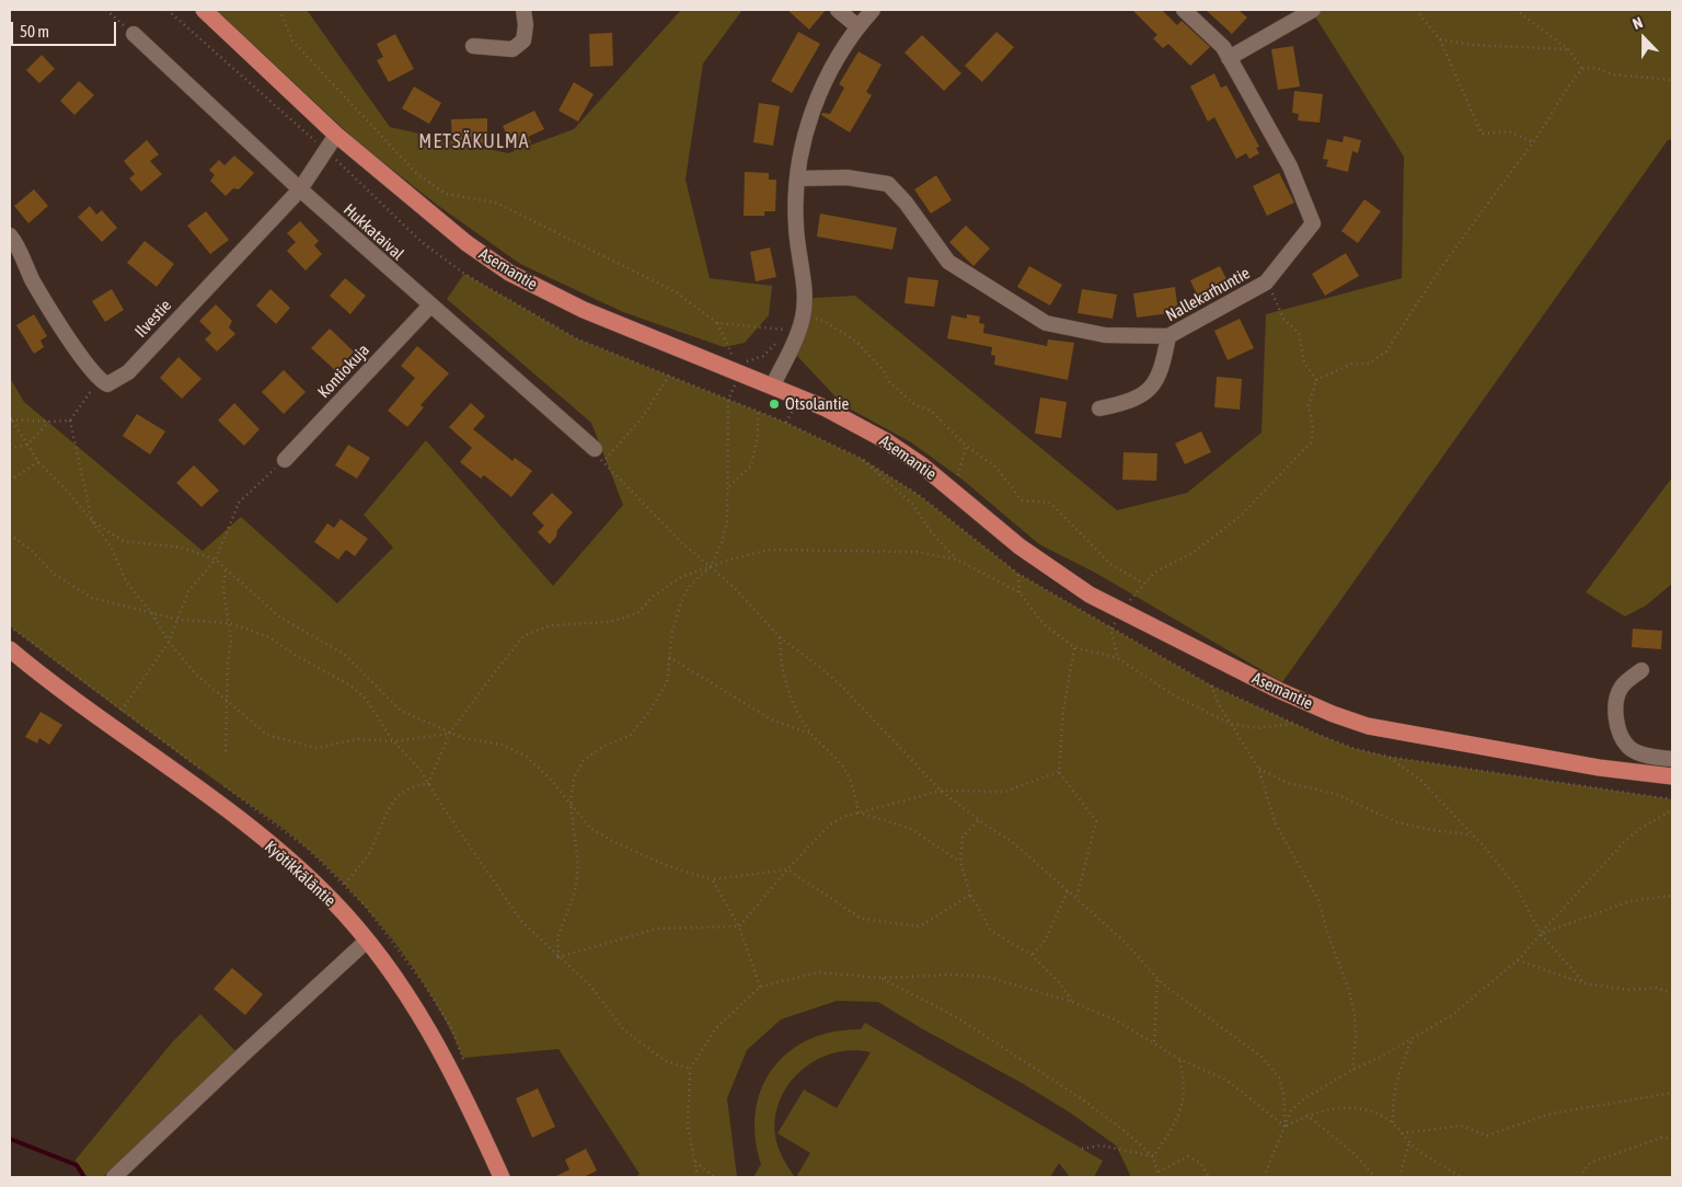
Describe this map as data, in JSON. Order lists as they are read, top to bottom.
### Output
{
  "streets": {
    "main road": ["Asemantie", "Kyötikkäläntie"],
    "street": [
      "Hukkataival",
      "Nallekarhuntie",
      "Ilvestie",
      "Kontiokuja"
    ]
  },
  "crossings": [
    ["Hukkataival", "Ilvestie"],
    ["Hukkataival", "Kontiokuja"],
    ["Asemantie", "Ilvestie"]
  ],
  "districts": ["METSÄKULMA"],
  "places": ["Otsolantie"],
  "scale_bar": "50 m",
  "north": "top"
}
